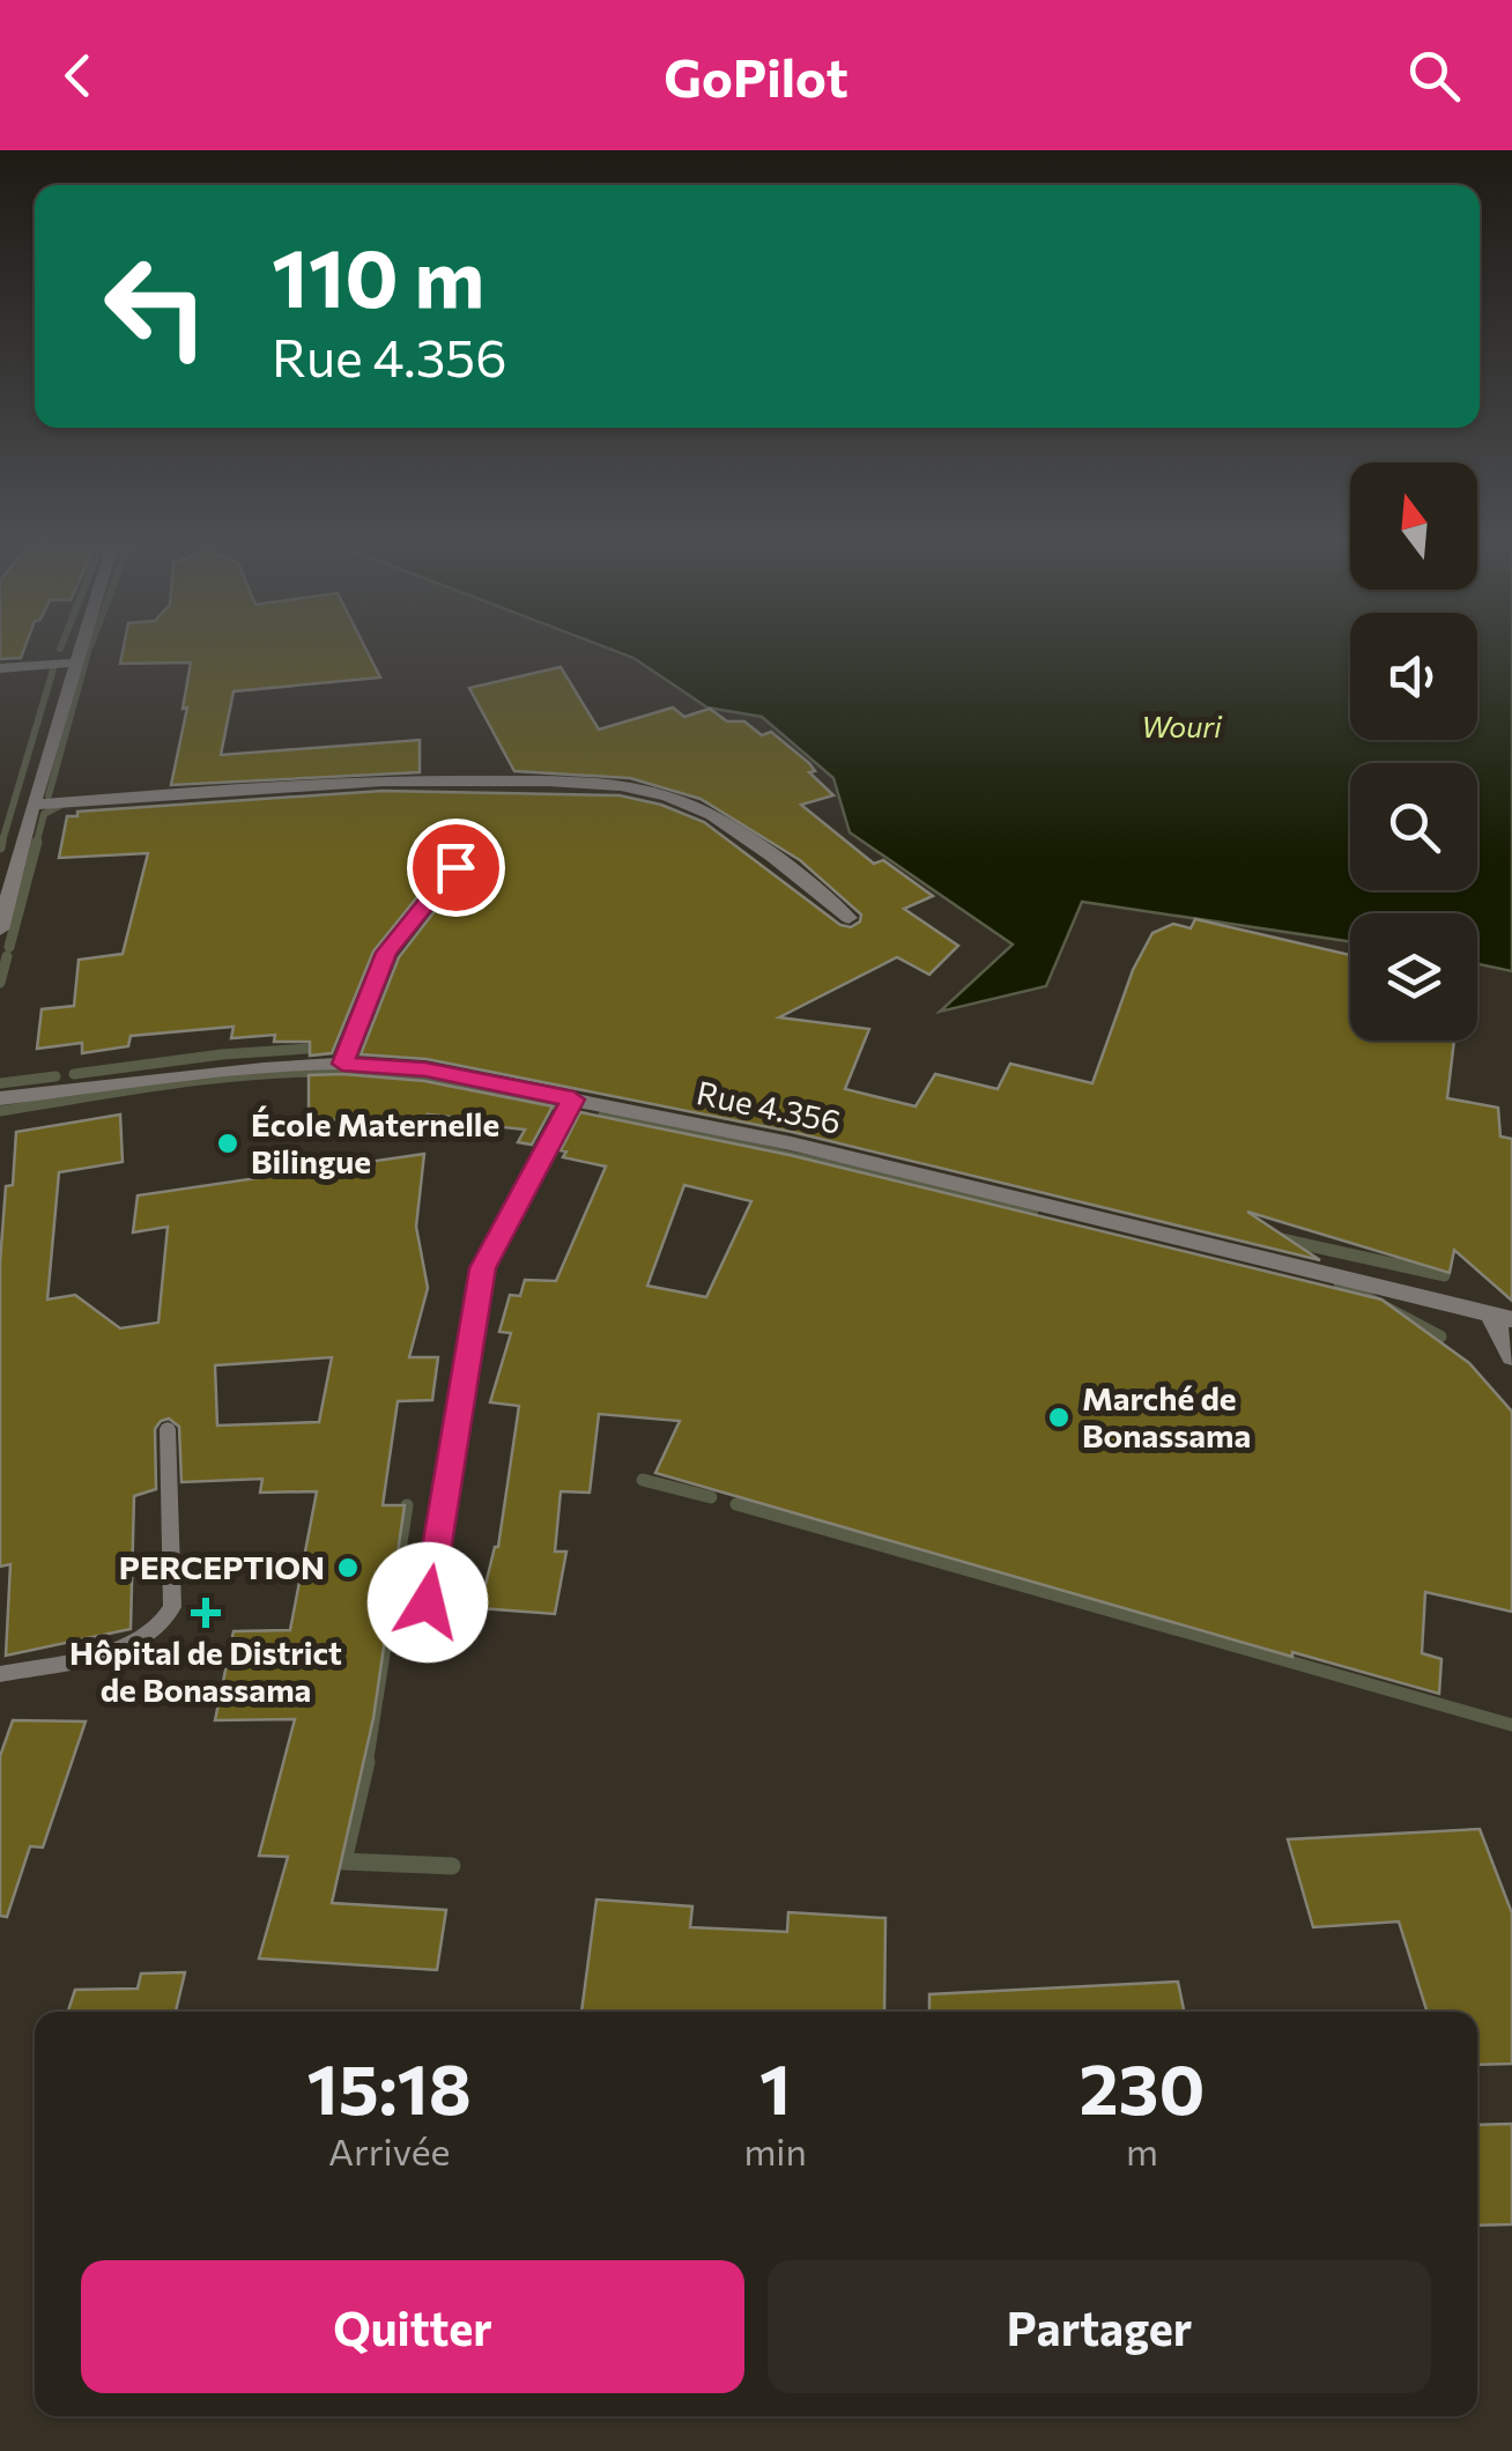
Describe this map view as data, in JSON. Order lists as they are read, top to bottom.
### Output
{
  "streets": {
    "street": ["Rue 4.356"]
  },
  "water": ["Wouri"],
  "places": {
    "other": ["École Maternelle Bilingue", "Marché de Bonassama", "PERCEPTION"],
    "health": ["Hôpital de District de Bonassama"]
  },
  "north": "top",
  "page": {
    "header": "GoPilot",
    "turn": ["110 m", "Rue 4.356"],
    "eta": [
      "15:18",
      "Arrivée",
      "1",
      "min",
      "230",
      "m"
    ],
    "buttons": ["Quitter", "Partager"]
  }
}
